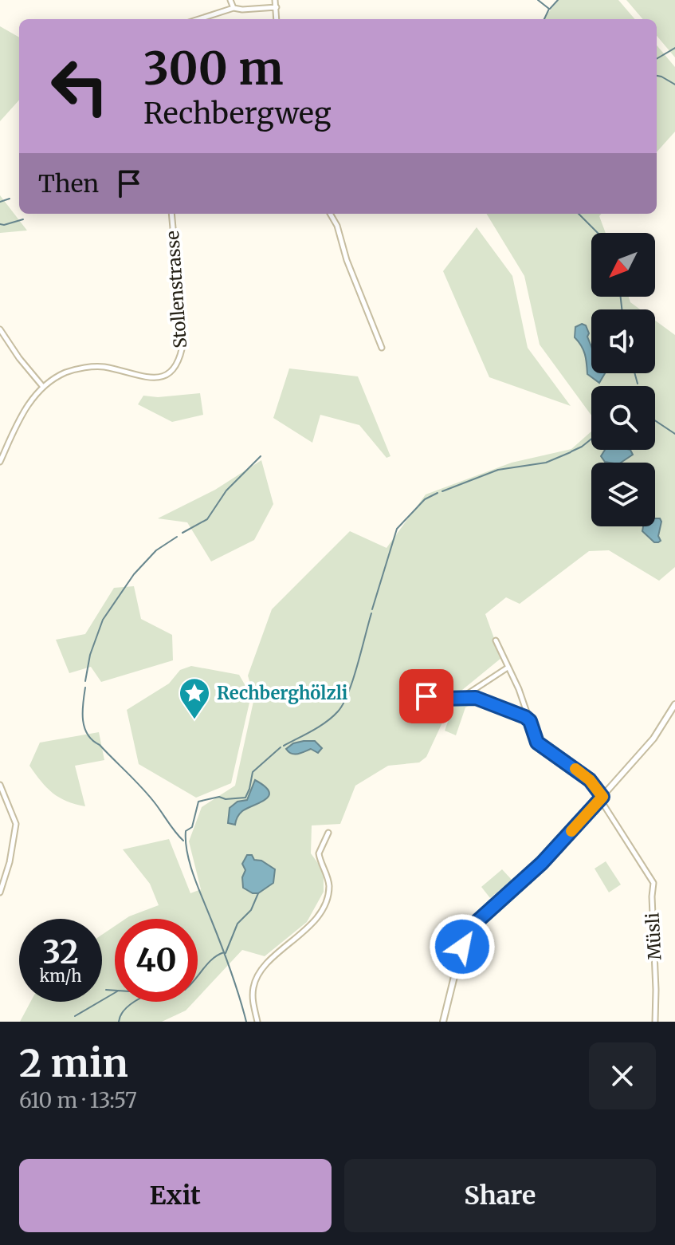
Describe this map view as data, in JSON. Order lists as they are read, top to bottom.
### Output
{
  "streets": {
    "street": ["Stollenstrasse", "Müsli"]
  },
  "places": {
    "place": ["Rechberghölzli"]
  },
  "north": "bottom left",
  "page": {
    "turn": ["300 m", "Rechbergweg"],
    "then": "Then",
    "speed": "32 km/h",
    "limit": "40",
    "heading": ["2 min", "610 m · 13:57"],
    "buttons": ["Exit", "Share"]
  }
}
